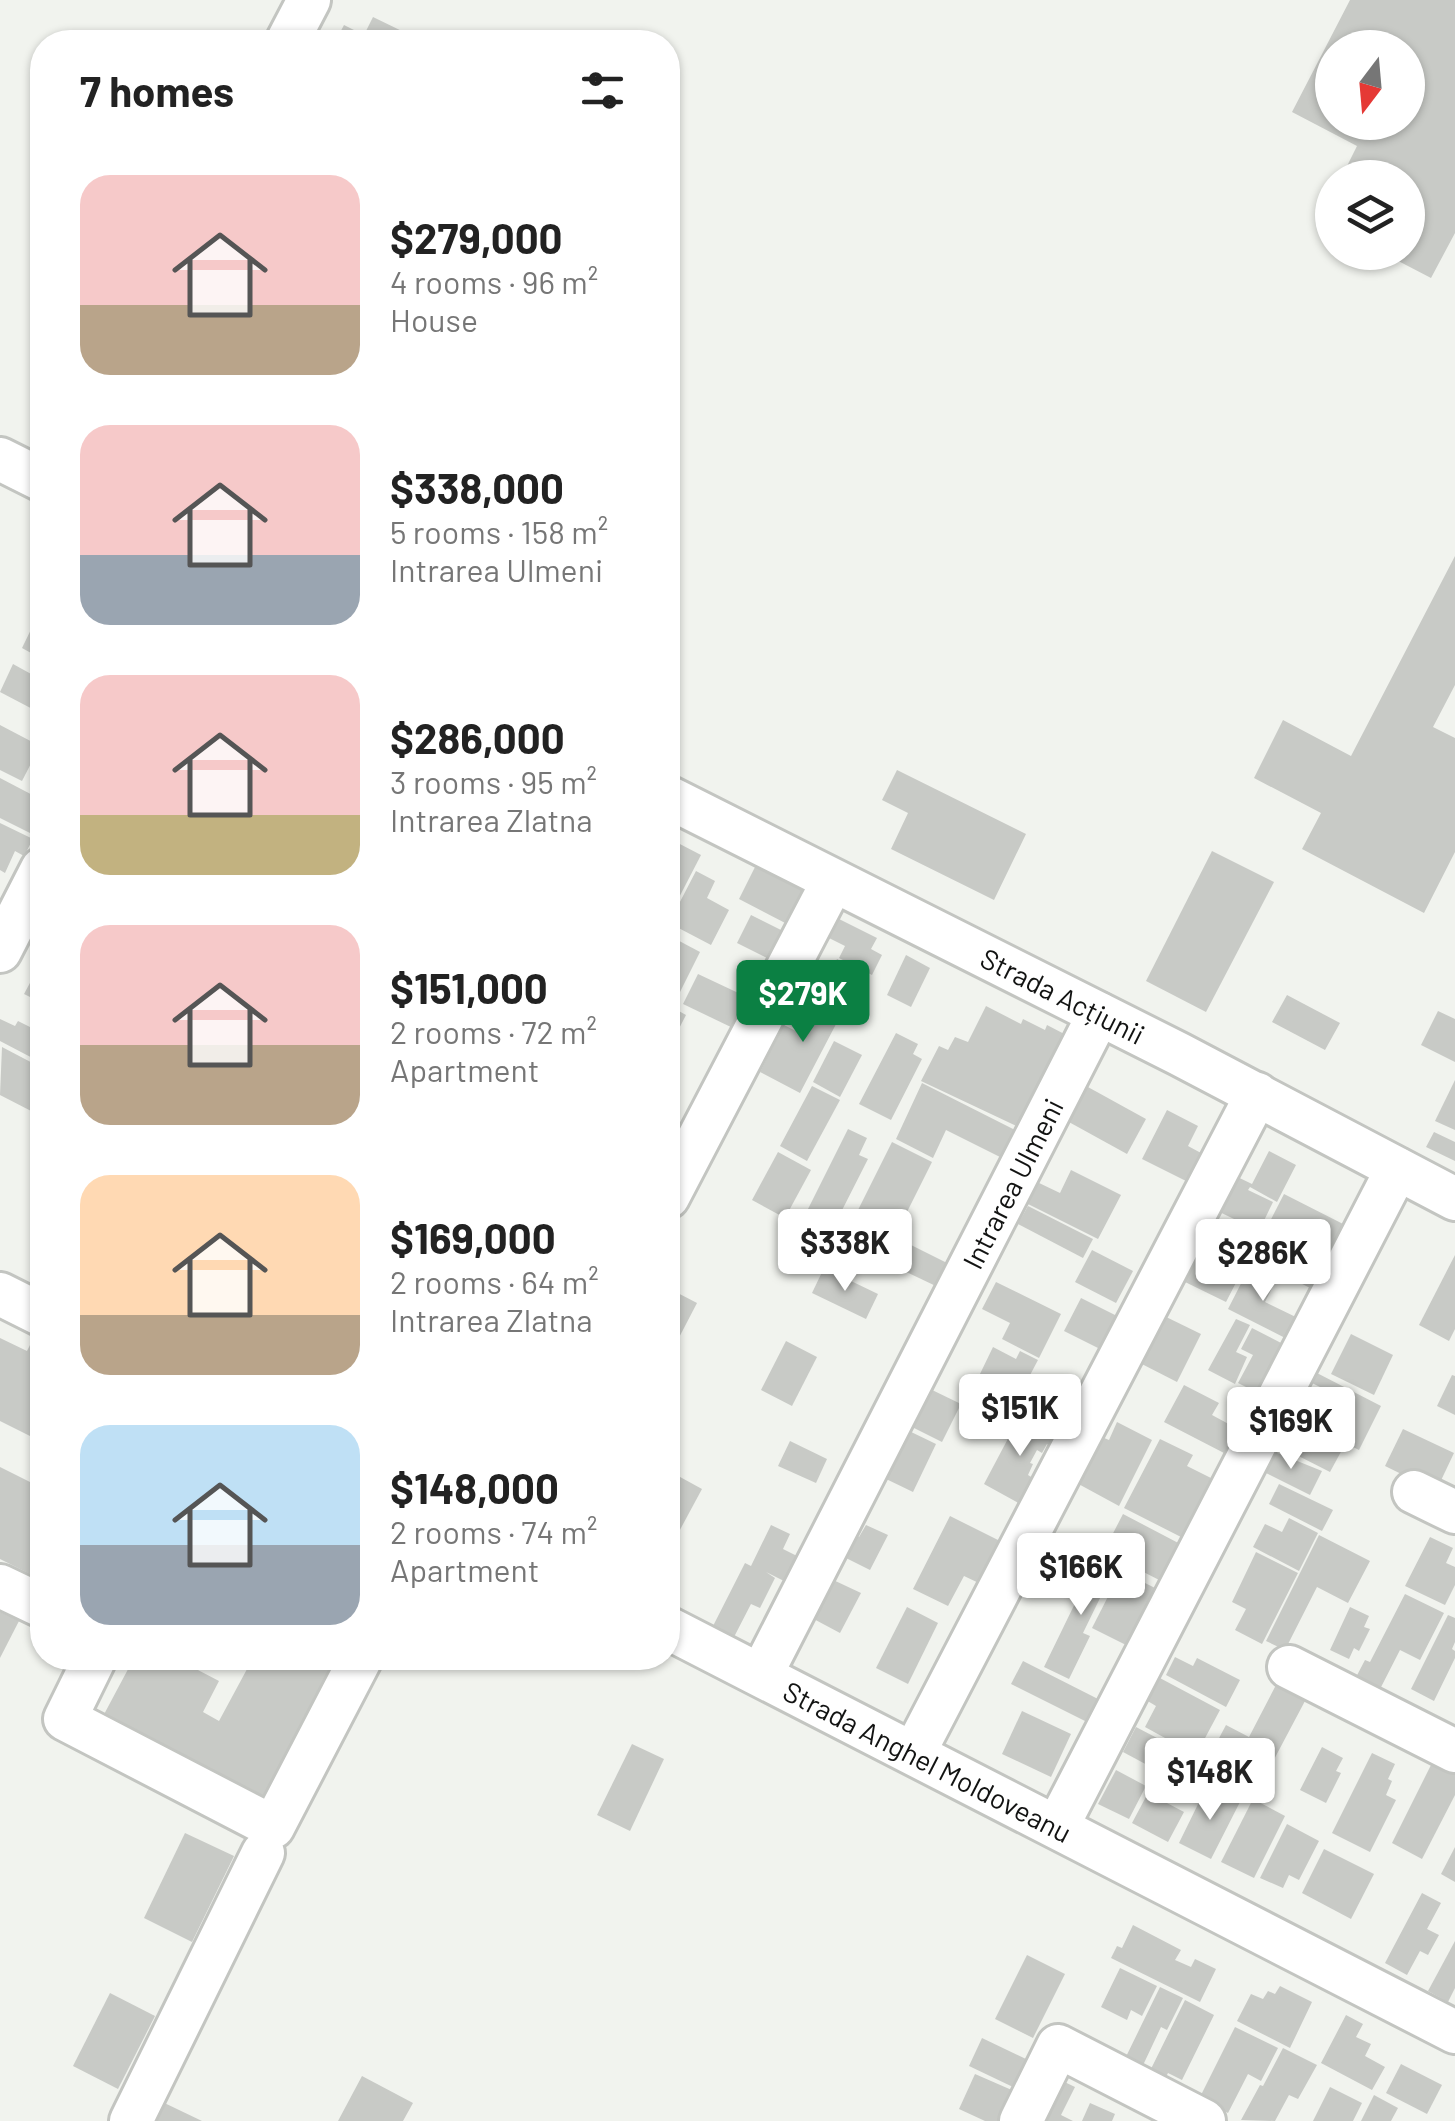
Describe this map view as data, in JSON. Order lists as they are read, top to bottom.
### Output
{
  "streets": {
    "street": ["Strada Acțiunii", "Intrarea Ulmeni", "Strada Anghel Moldoveanu"]
  },
  "crossings": [
    ["Strada Acțiunii", "Intrarea Ulmeni"],
    ["Intrarea Ulmeni", "Strada Anghel Moldoveanu"]
  ],
  "north": "bottom",
  "page": {
    "heading": "7 homes",
    "list": [
      {
        "name": "$279,000",
        "note": "4 rooms · 96 m² · House"
      },
      {
        "name": "$338,000",
        "note": "5 rooms · 158 m² · Intrarea Ulmeni"
      },
      {
        "name": "$286,000",
        "note": "3 rooms · 95 m² · Intrarea Zlatna"
      },
      {
        "name": "$151,000",
        "note": "2 rooms · 72 m² · Apartment"
      },
      {
        "name": "$169,000",
        "note": "2 rooms · 64 m² · Intrarea Zlatna"
      },
      {
        "name": "$148,000",
        "note": "2 rooms · 74 m² · Apartment"
      }
    ],
    "price": [
      "$279K",
      "$338K",
      "$286K",
      "$151K",
      "$169K",
      "$166K",
      "$148K"
    ]
  }
}
